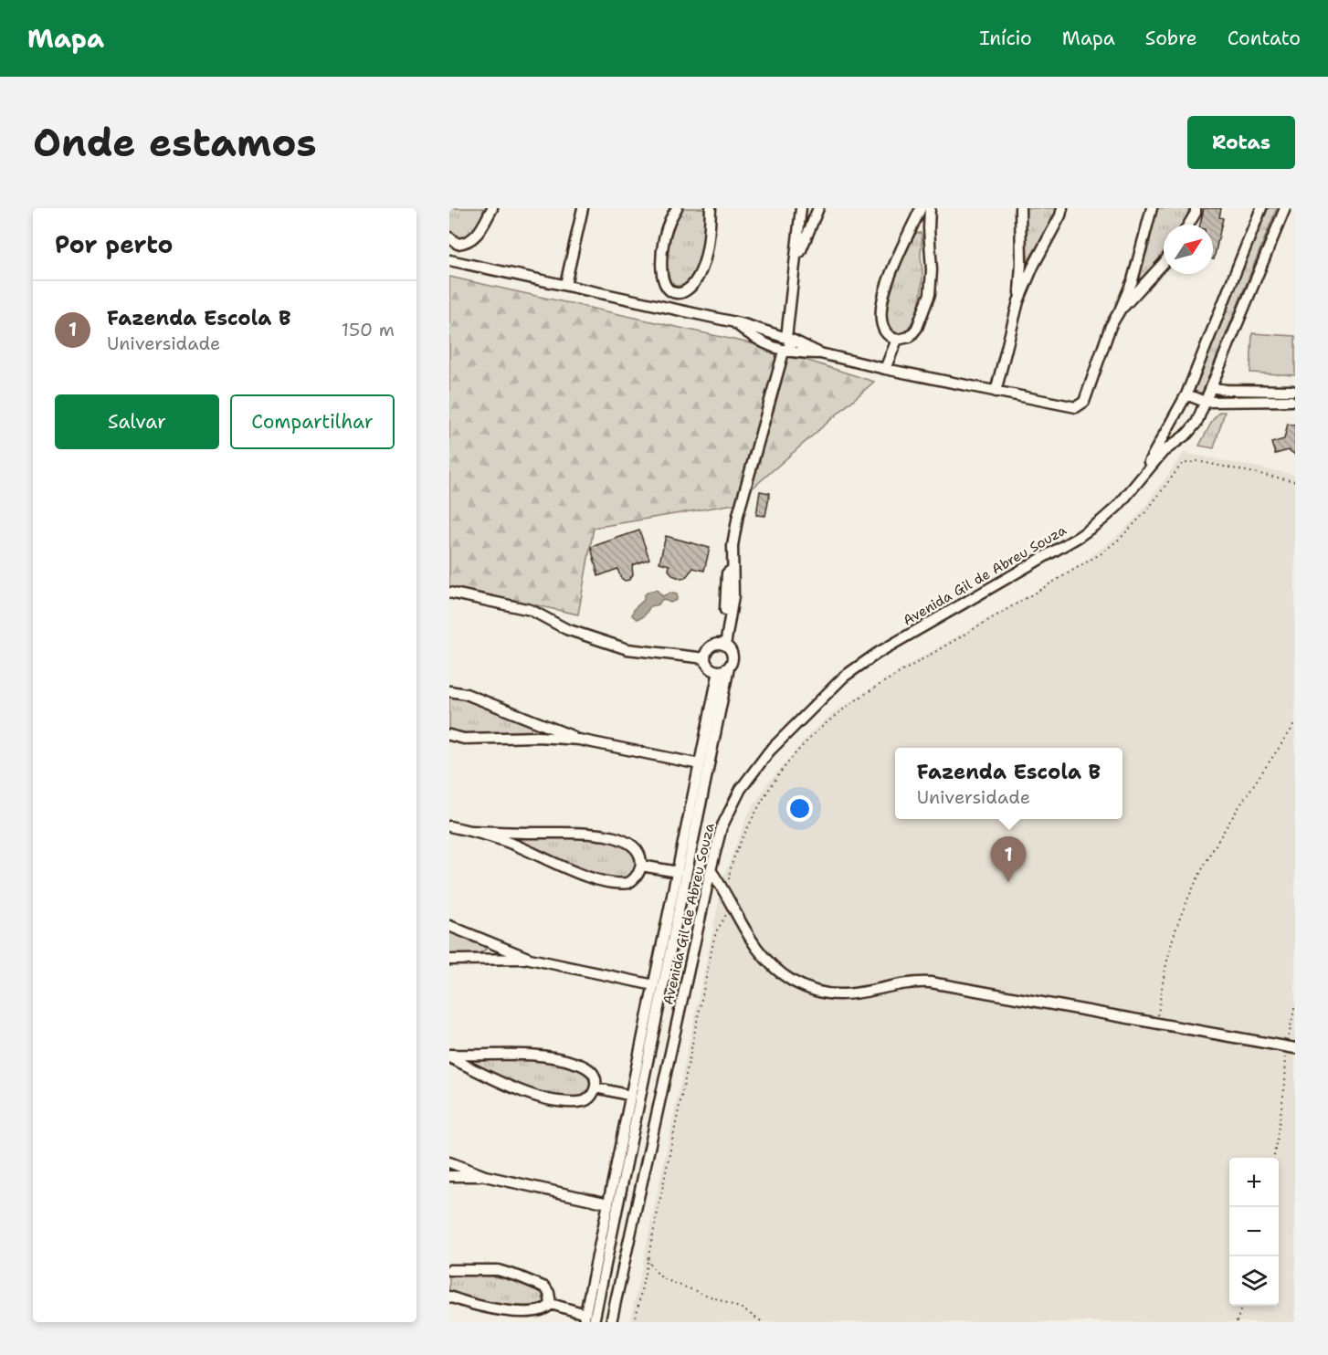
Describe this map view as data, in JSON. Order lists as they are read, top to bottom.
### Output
{
  "streets": {
    "street": ["Avenida Gil de Abreu Souza"]
  },
  "north": "top right",
  "page": {
    "header": "Mapa",
    "nav": [
      "Início",
      "Mapa",
      "Sobre",
      "Contato"
    ],
    "buttons": [
      "Rotas",
      ["Salvar", "Compartilhar"]
    ],
    "title": "Onde estamos",
    "heading": "Por perto",
    "list": [
      {
        "mark": "1",
        "name": "Fazenda Escola B",
        "note": "Universidade",
        "value": "150 m"
      }
    ],
    "popup": ["Fazenda Escola B", "Universidade"],
    "pins": "1",
    "map_buttons": ["+", "−"]
  }
}
